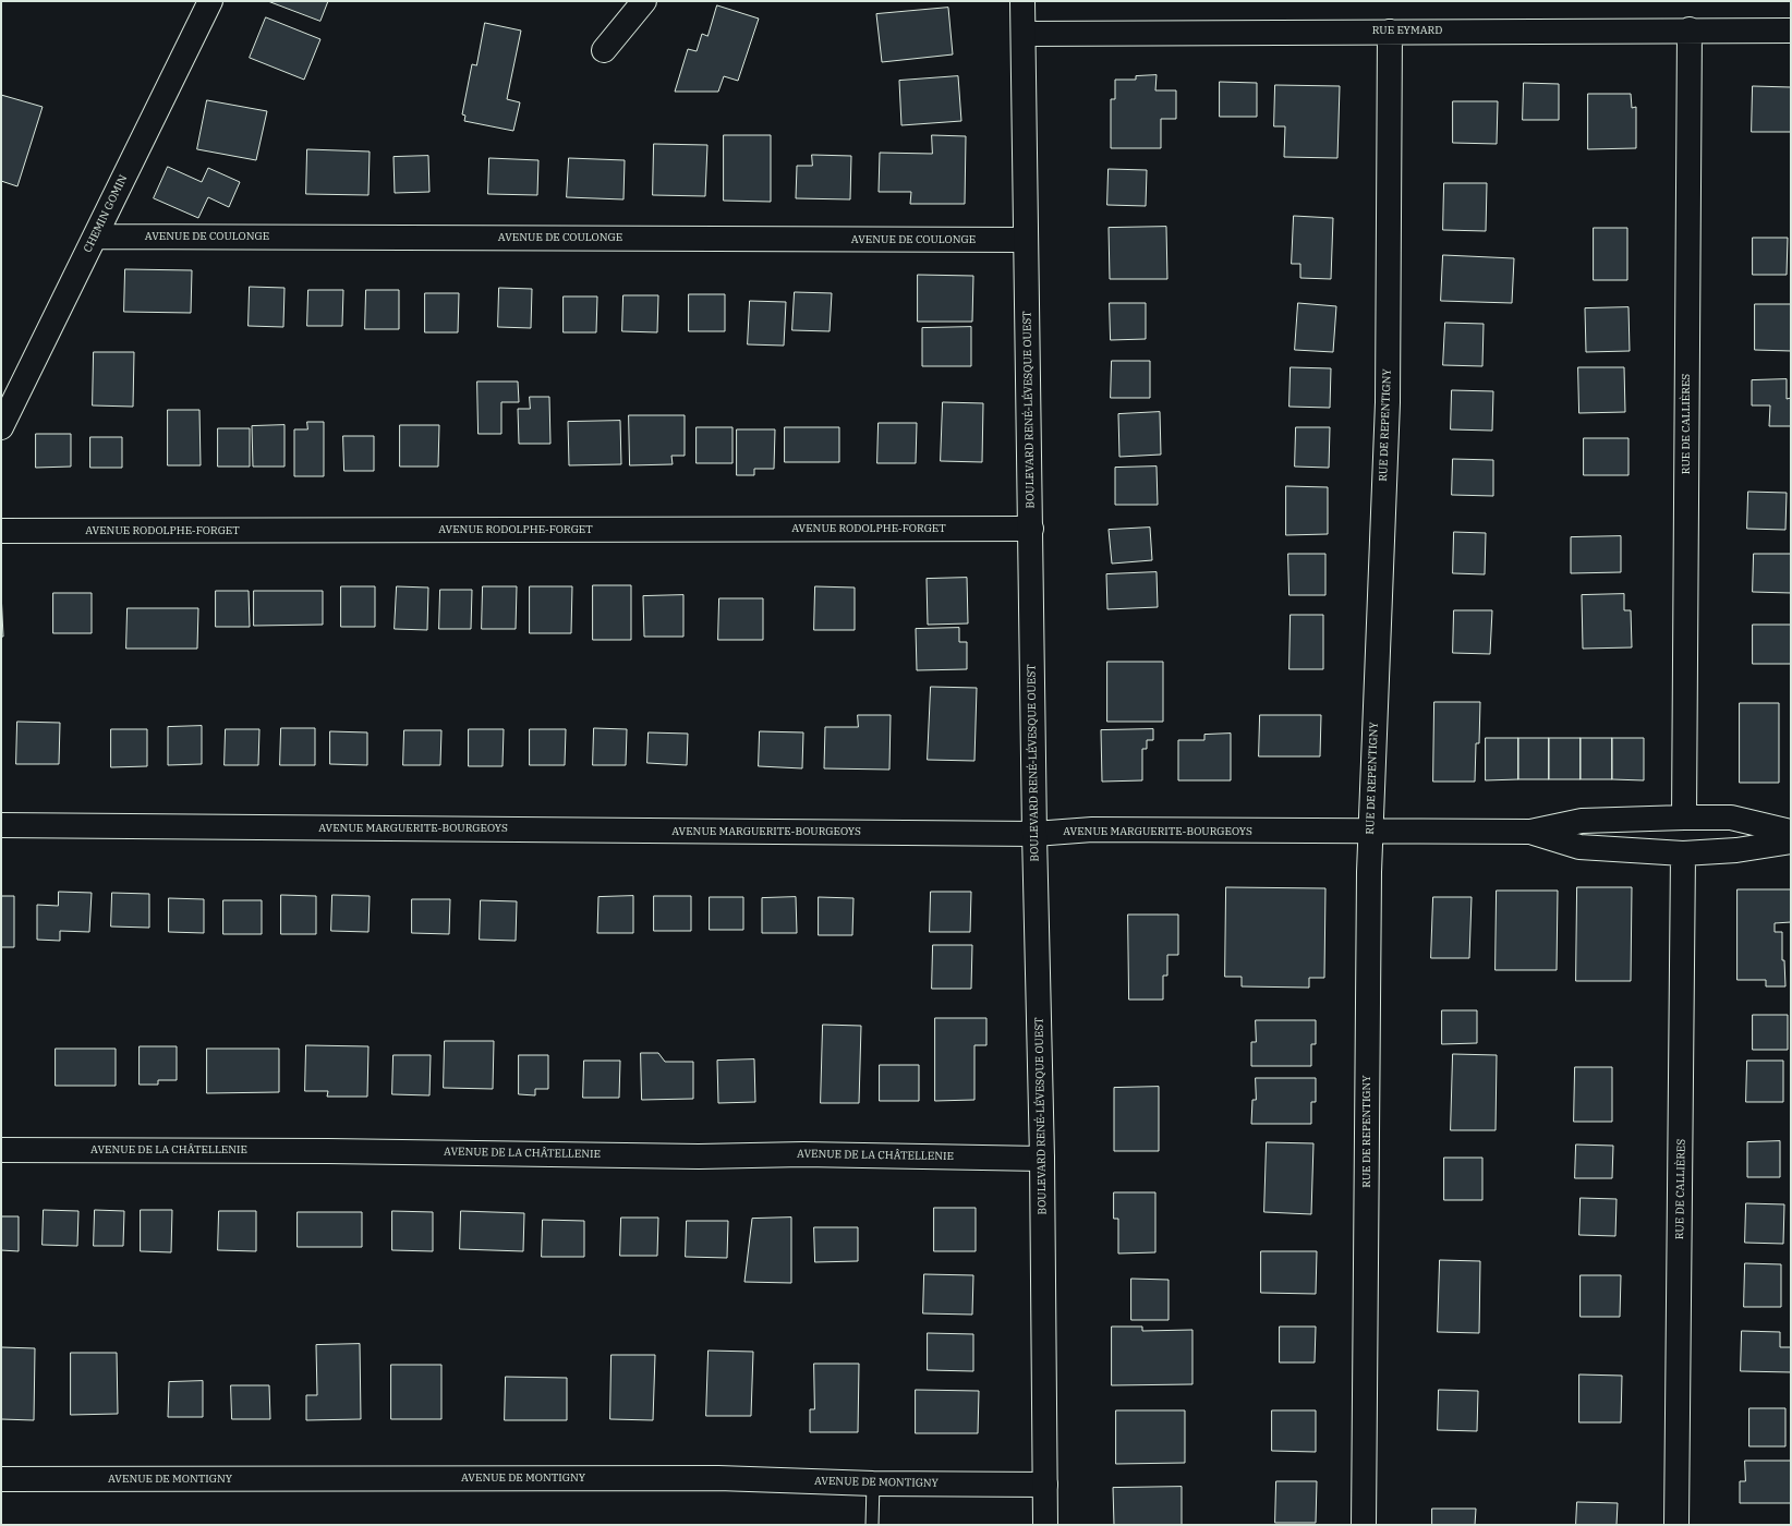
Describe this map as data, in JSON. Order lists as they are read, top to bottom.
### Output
{
  "streets": {
    "street": [
      "RUE EYMARD",
      "CHEMIN GOMIN",
      "AVENUE DE COULONGE",
      "BOULEVARD RENÉ-LÉVESQUE OUEST",
      "RUE DE CALLIÈRES",
      "RUE DE REPENTIGNY",
      "AVENUE RODOLPHE-FORGET",
      "AVENUE MARGUERITE-BOURGEOYS",
      "AVENUE DE LA CHÂTELLENIE",
      "AVENUE DE MONTIGNY"
    ]
  },
  "crossings": [
    ["RUE EYMARD", "BOULEVARD RENÉ-LÉVESQUE OUEST"],
    ["RUE EYMARD", "RUE DE CALLIÈRES"],
    ["RUE EYMARD", "RUE DE REPENTIGNY"],
    ["CHEMIN GOMIN", "AVENUE DE COULONGE"],
    ["AVENUE DE COULONGE", "BOULEVARD RENÉ-LÉVESQUE OUEST"],
    ["BOULEVARD RENÉ-LÉVESQUE OUEST", "AVENUE RODOLPHE-FORGET"],
    ["BOULEVARD RENÉ-LÉVESQUE OUEST", "AVENUE MARGUERITE-BOURGEOYS"],
    ["BOULEVARD RENÉ-LÉVESQUE OUEST", "AVENUE DE LA CHÂTELLENIE"],
    ["BOULEVARD RENÉ-LÉVESQUE OUEST", "AVENUE DE MONTIGNY"],
    ["RUE DE CALLIÈRES", "AVENUE MARGUERITE-BOURGEOYS"],
    ["RUE DE REPENTIGNY", "AVENUE MARGUERITE-BOURGEOYS"]
  ]
}
